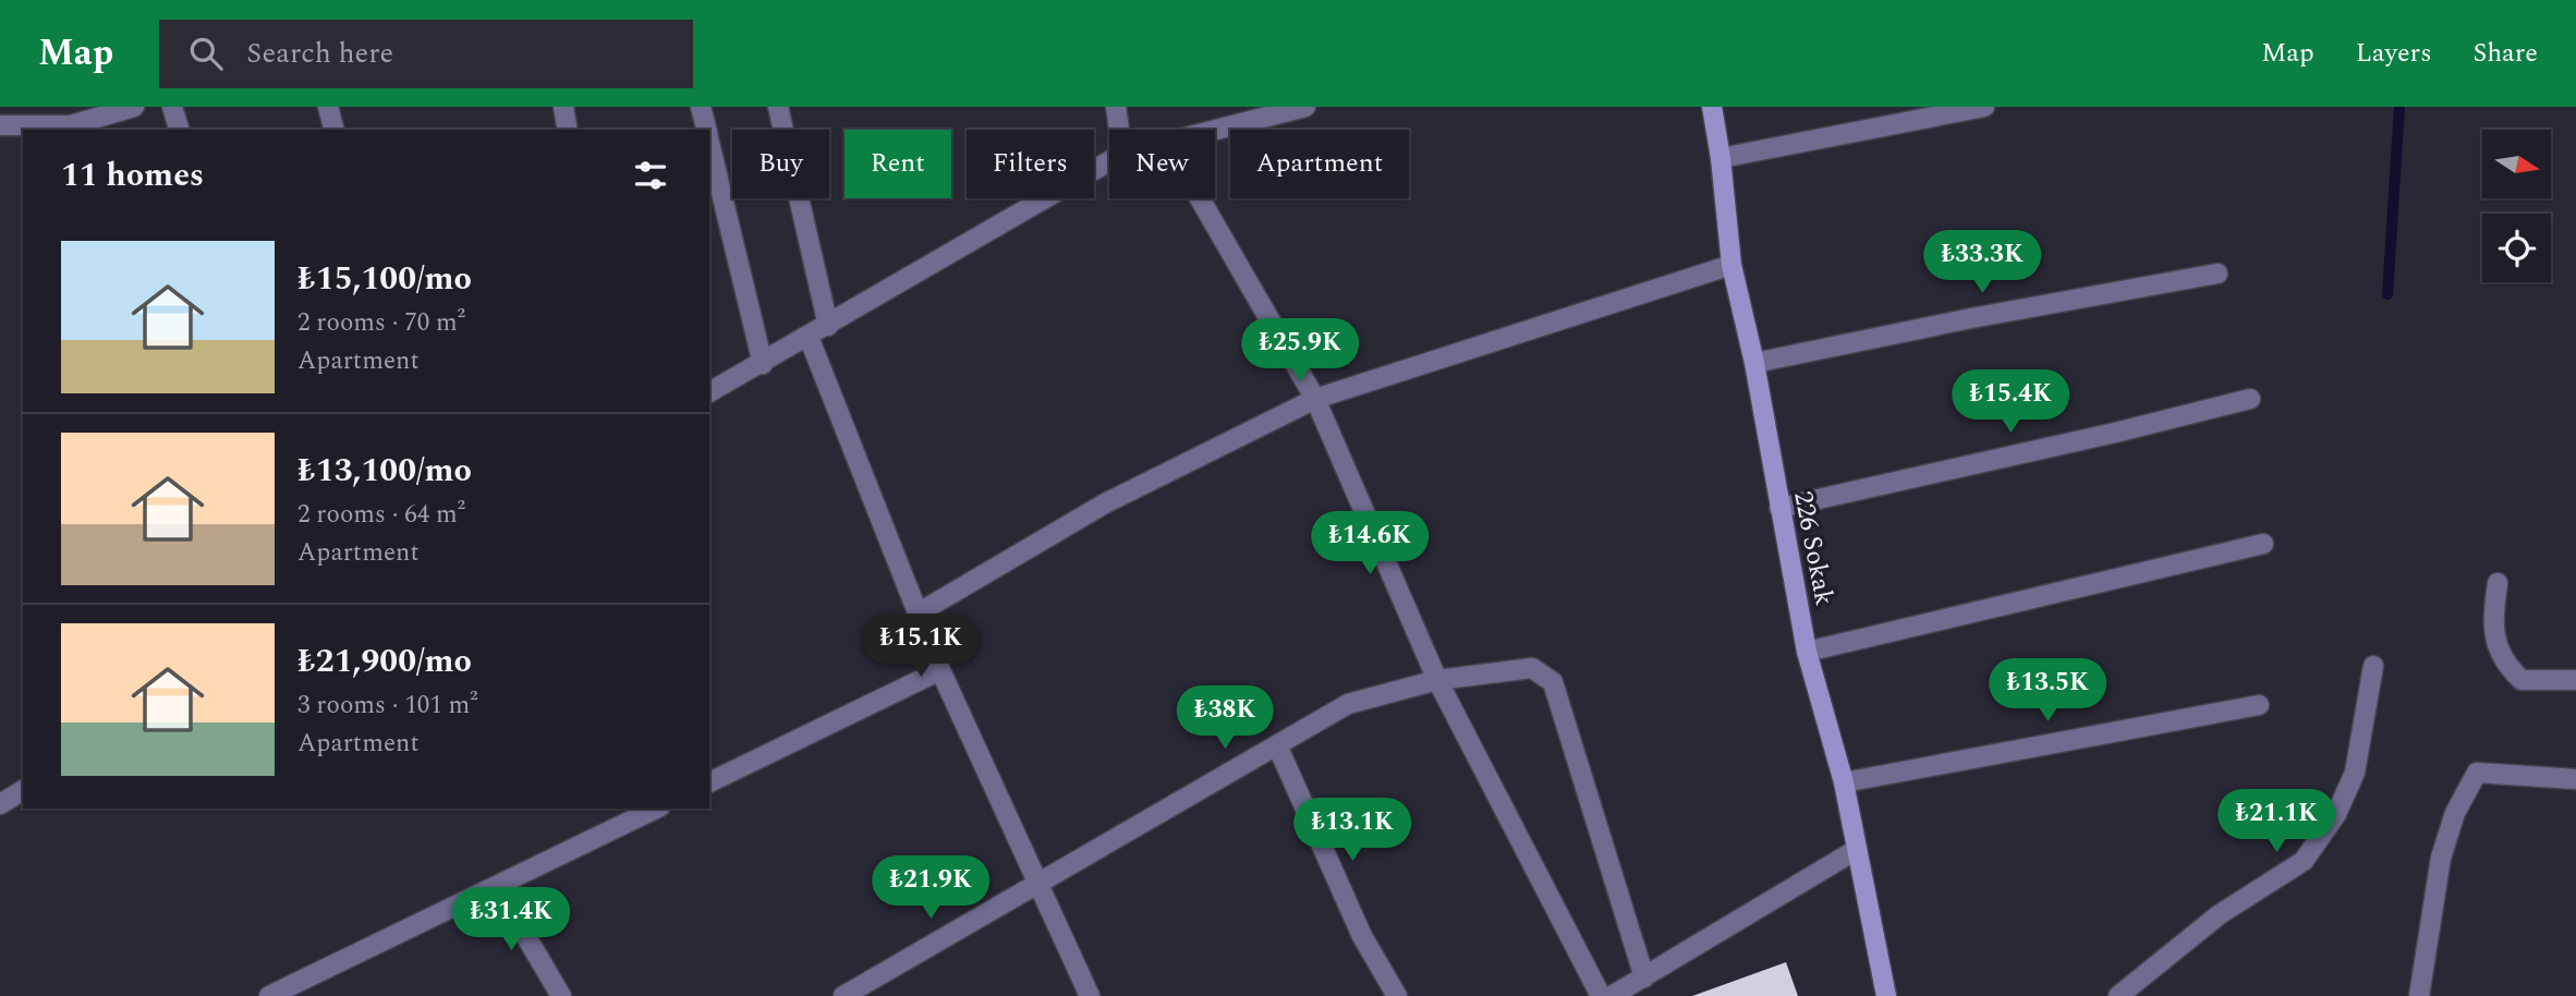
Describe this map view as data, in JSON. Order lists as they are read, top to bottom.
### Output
{
  "streets": {
    "street": ["226 Sokak"]
  },
  "north": "right",
  "page": {
    "header": "Map",
    "search": "Search here",
    "nav": ["Map", "Layers", "Share"],
    "chip": [
      "Buy",
      "Rent",
      "Filters",
      "New",
      "Apartment"
    ],
    "heading": "11 homes",
    "list": [
      {
        "name": "₺15,100/mo",
        "note": "2 rooms · 70 m² · Apartment"
      },
      {
        "name": "₺13,100/mo",
        "note": "2 rooms · 64 m² · Apartment"
      },
      {
        "name": "₺21,900/mo",
        "note": "3 rooms · 101 m² · Apartment"
      }
    ],
    "price": [
      "₺33.3K",
      "₺25.9K",
      "₺15.4K",
      "₺14.6K",
      "₺15.1K",
      "₺13.5K",
      "₺38K",
      "₺21.1K",
      "₺13.1K",
      "₺21.9K",
      "₺31.4K"
    ]
  }
}
